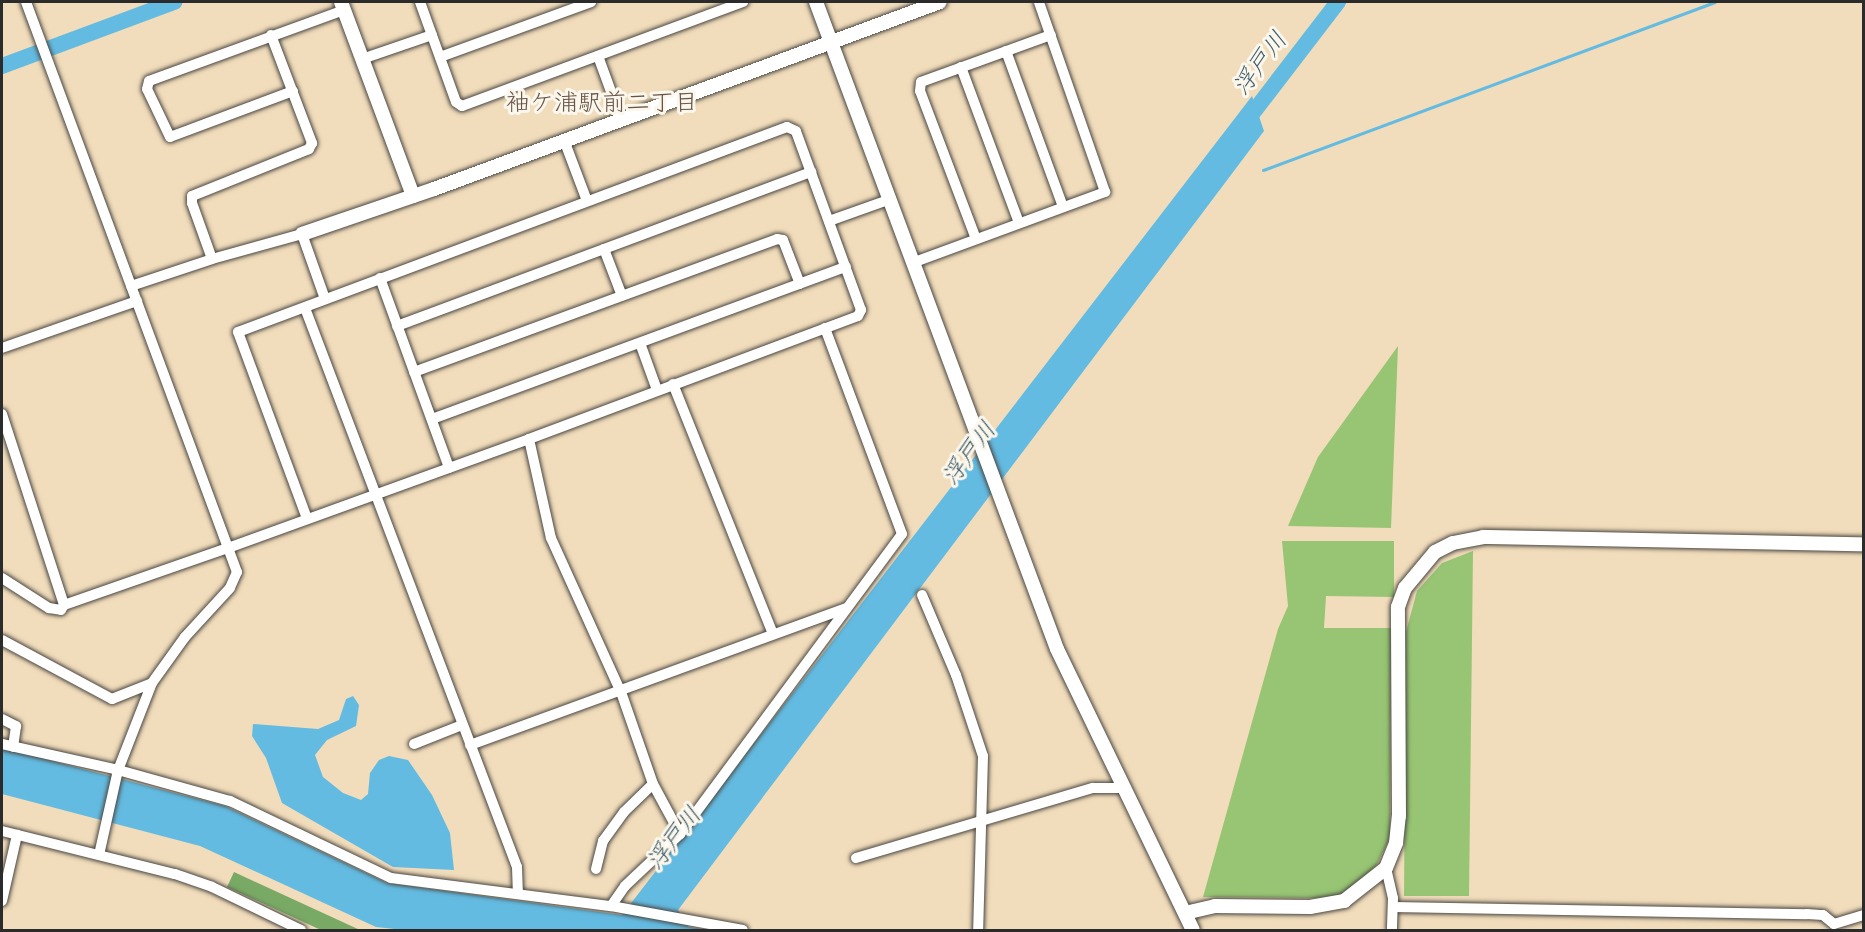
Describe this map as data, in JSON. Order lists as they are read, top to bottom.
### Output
{
  "districts": ["袖ケ浦駅前二丁目"],
  "water": ["浮戸川"]
}
